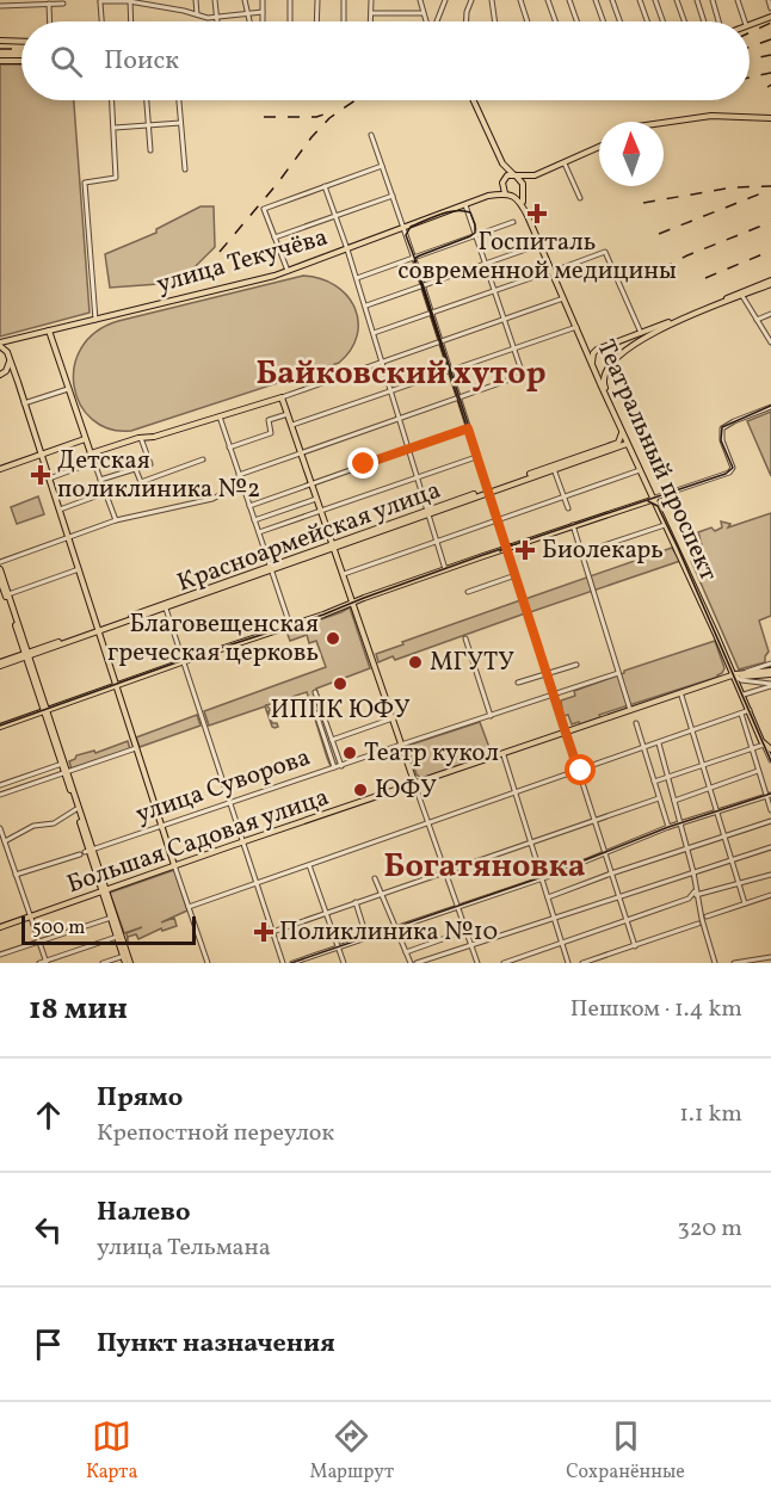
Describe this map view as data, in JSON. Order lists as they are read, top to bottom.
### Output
{
  "streets": {
    "main road": [
      "улица Текучёва",
      "Театральный проспект",
      "Красноармейская улица",
      "Большая Садовая улица"
    ],
    "street": ["улица Суворова"]
  },
  "crossings": [
    ["улица Текучёва", "Театральный проспект"],
    ["Театральный проспект", "Красноармейская улица"],
    ["Театральный проспект", "Большая Садовая улица"]
  ],
  "districts": ["Байковский хутор", "Богатяновка"],
  "places": {
    "health": [
      "Госпиталь современной медицины",
      "Детская поликлиника №2",
      "Биолекарь",
      "Поликлиника №10"
    ],
    "other": [
      "Благовещенская греческая церковь",
      "МГУТУ",
      "ИППК ЮФУ",
      "Театр кукол",
      "ЮФУ"
    ]
  },
  "scale_bar": "500 m",
  "north": "top",
  "page": {
    "search": "Поиск",
    "scale": "500 m",
    "heading": ["18 мин", "Пешком · 1.4 km"],
    "list": [
      ["Прямо", "Крепостной переулок", "1.1 km"],
      ["Налево", "улица Тельмана", "320 m"],
      "Пункт назначения"
    ],
    "nav": ["Карта", "Маршрут", "Сохранённые"]
  }
}
